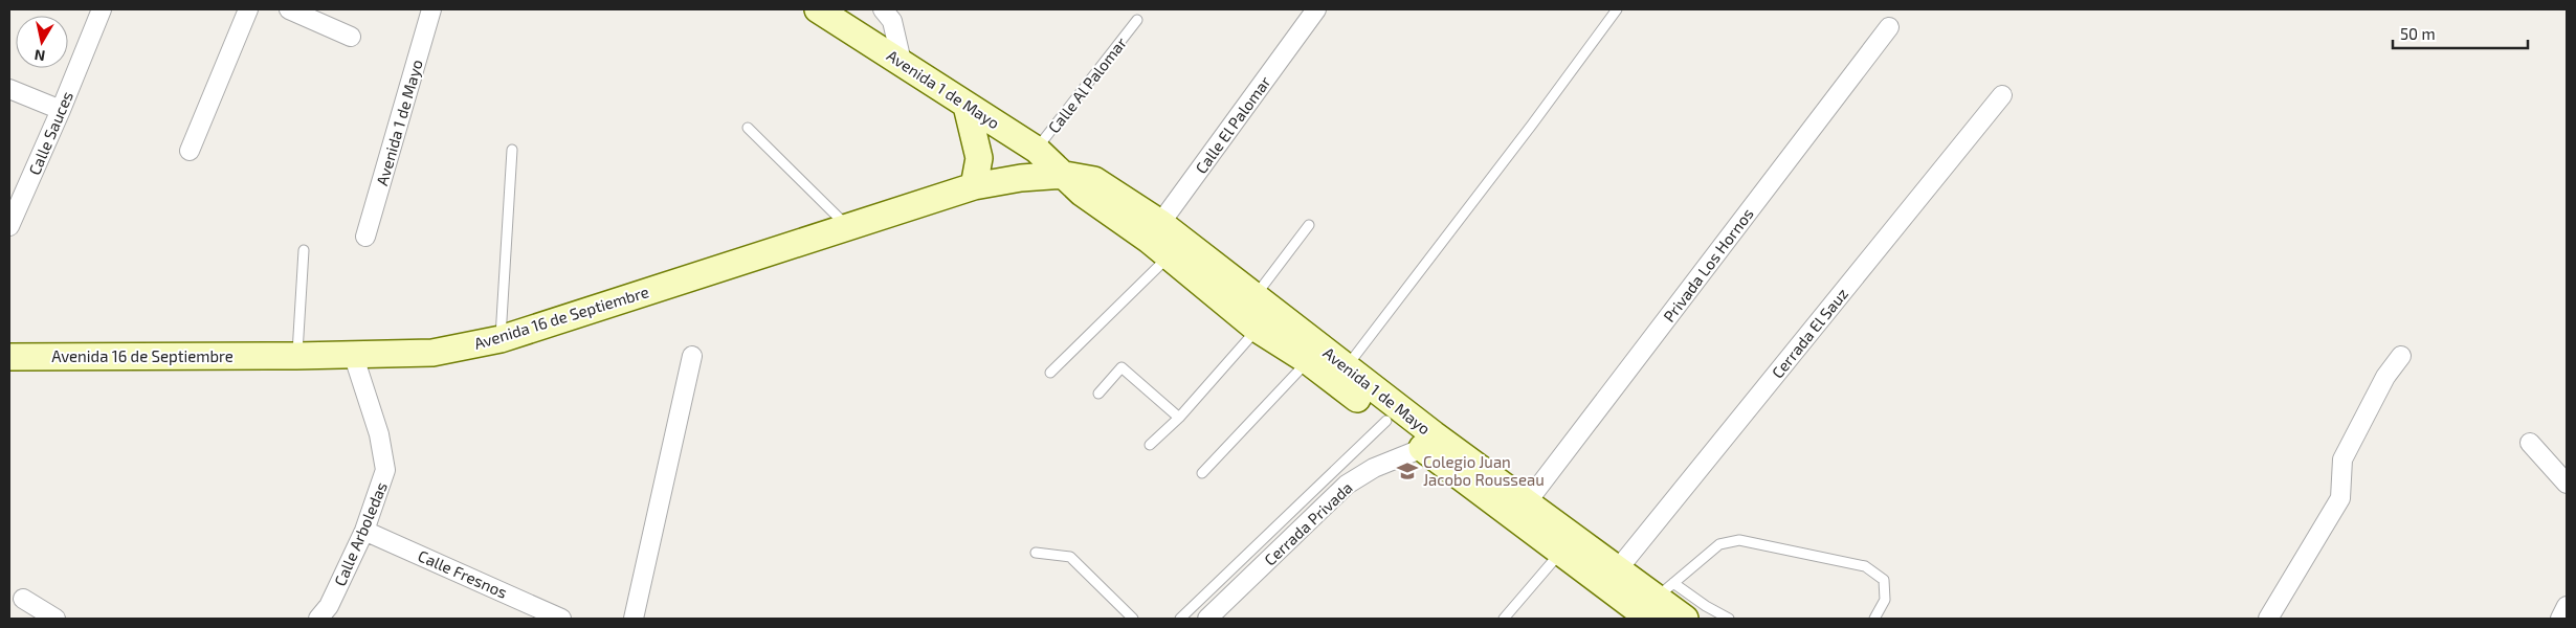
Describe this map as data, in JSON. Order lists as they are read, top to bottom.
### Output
{
  "streets": {
    "main road": ["Avenida 1 de Mayo", "Avenida 16 de Septiembre"],
    "street": [
      "Calle El Palomar",
      "Calle Sauces",
      "Privada Los Hornos",
      "Cerrada El Sauz",
      "Cerrada Privada",
      "Calle Arboledas",
      "Calle Fresnos"
    ],
    "lane": ["Calle Al Palomar"]
  },
  "crossings": [
    ["Calle Al Palomar", "Avenida 1 de Mayo"],
    ["Avenida 1 de Mayo", "Calle El Palomar"],
    ["Avenida 1 de Mayo", "Privada Los Hornos"],
    ["Avenida 1 de Mayo", "Avenida 16 de Septiembre"],
    ["Avenida 1 de Mayo", "Cerrada El Sauz"],
    ["Avenida 1 de Mayo", "Cerrada Privada"],
    ["Avenida 16 de Septiembre", "Calle Arboledas"],
    ["Calle Arboledas", "Calle Fresnos"]
  ],
  "places": {
    "school or university": ["Colegio Juan Jacobo Rousseau"]
  },
  "scale_bar": "50 m",
  "north": "bottom"
}
